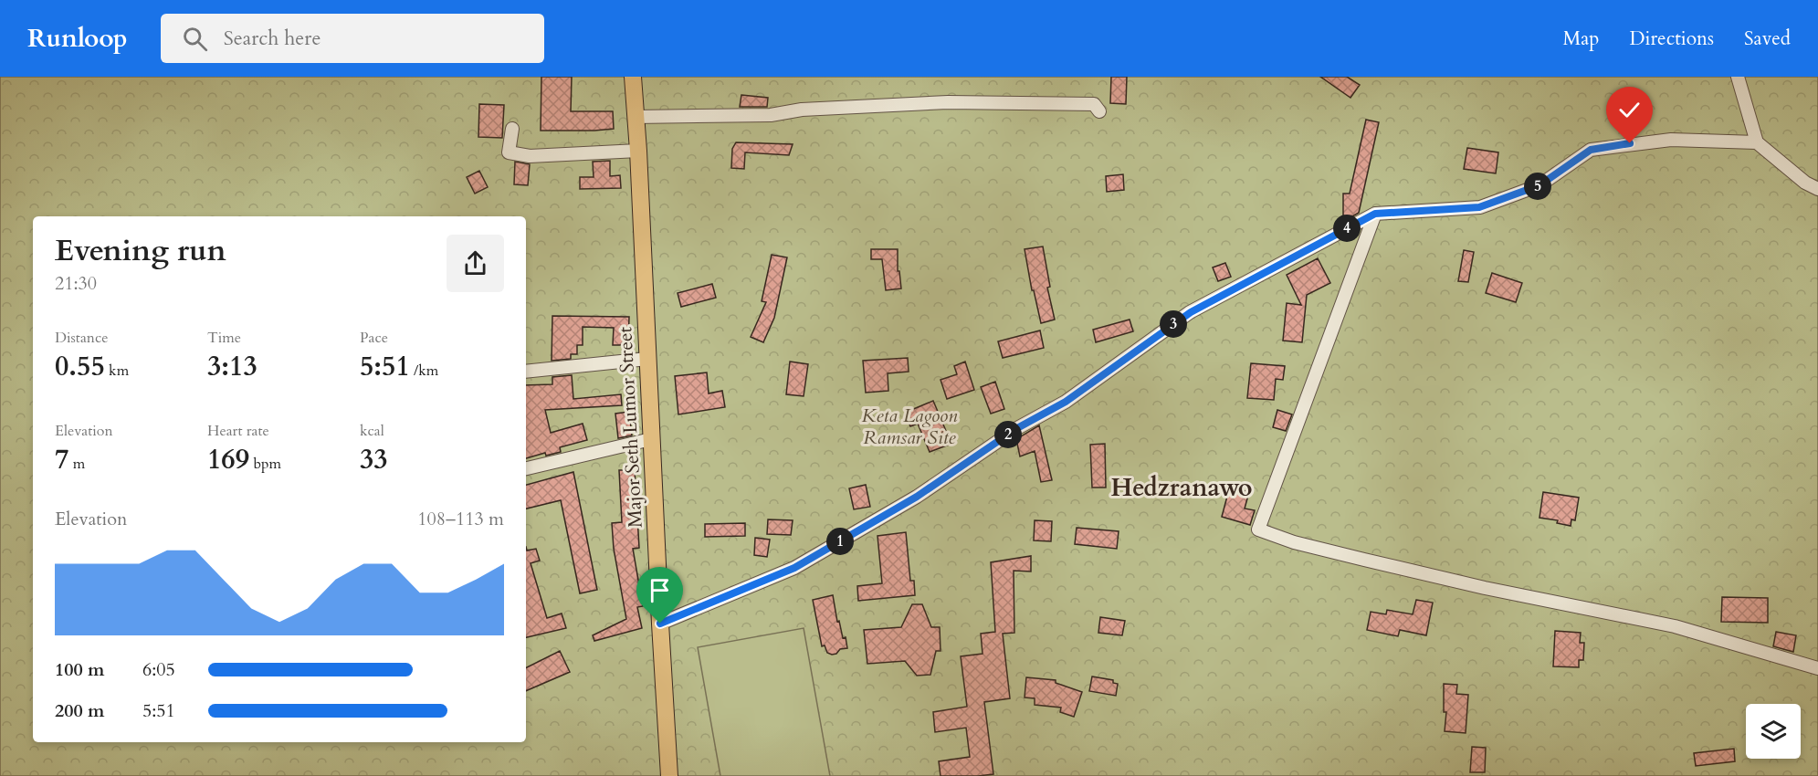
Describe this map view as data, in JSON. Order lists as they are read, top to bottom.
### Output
{
  "streets": {
    "main road": ["Major Seth Lumor Street"]
  },
  "districts": ["Hedzranawo"],
  "parks": ["Keta Lagoon Ramsar Site"],
  "page": {
    "header": "Runloop",
    "search": "Search here",
    "nav": ["Map", "Directions", "Saved"],
    "pins": [
      "5",
      "4",
      "3",
      "2",
      "1"
    ],
    "heading": ["Evening run", "21:30"],
    "stats": [
      ["Distance", "0.55 km"],
      ["Time", "3:13"],
      ["Pace", "5:51 /km"],
      ["Elevation", "7 m"],
      ["Heart rate", "169 bpm"],
      ["kcal", "33"]
    ],
    "chart": ["Elevation", "108–113 m"],
    "list": [
      {
        "name": "100 m",
        "note": "6:05"
      },
      {
        "name": "200 m",
        "note": "5:51"
      }
    ]
  }
}
